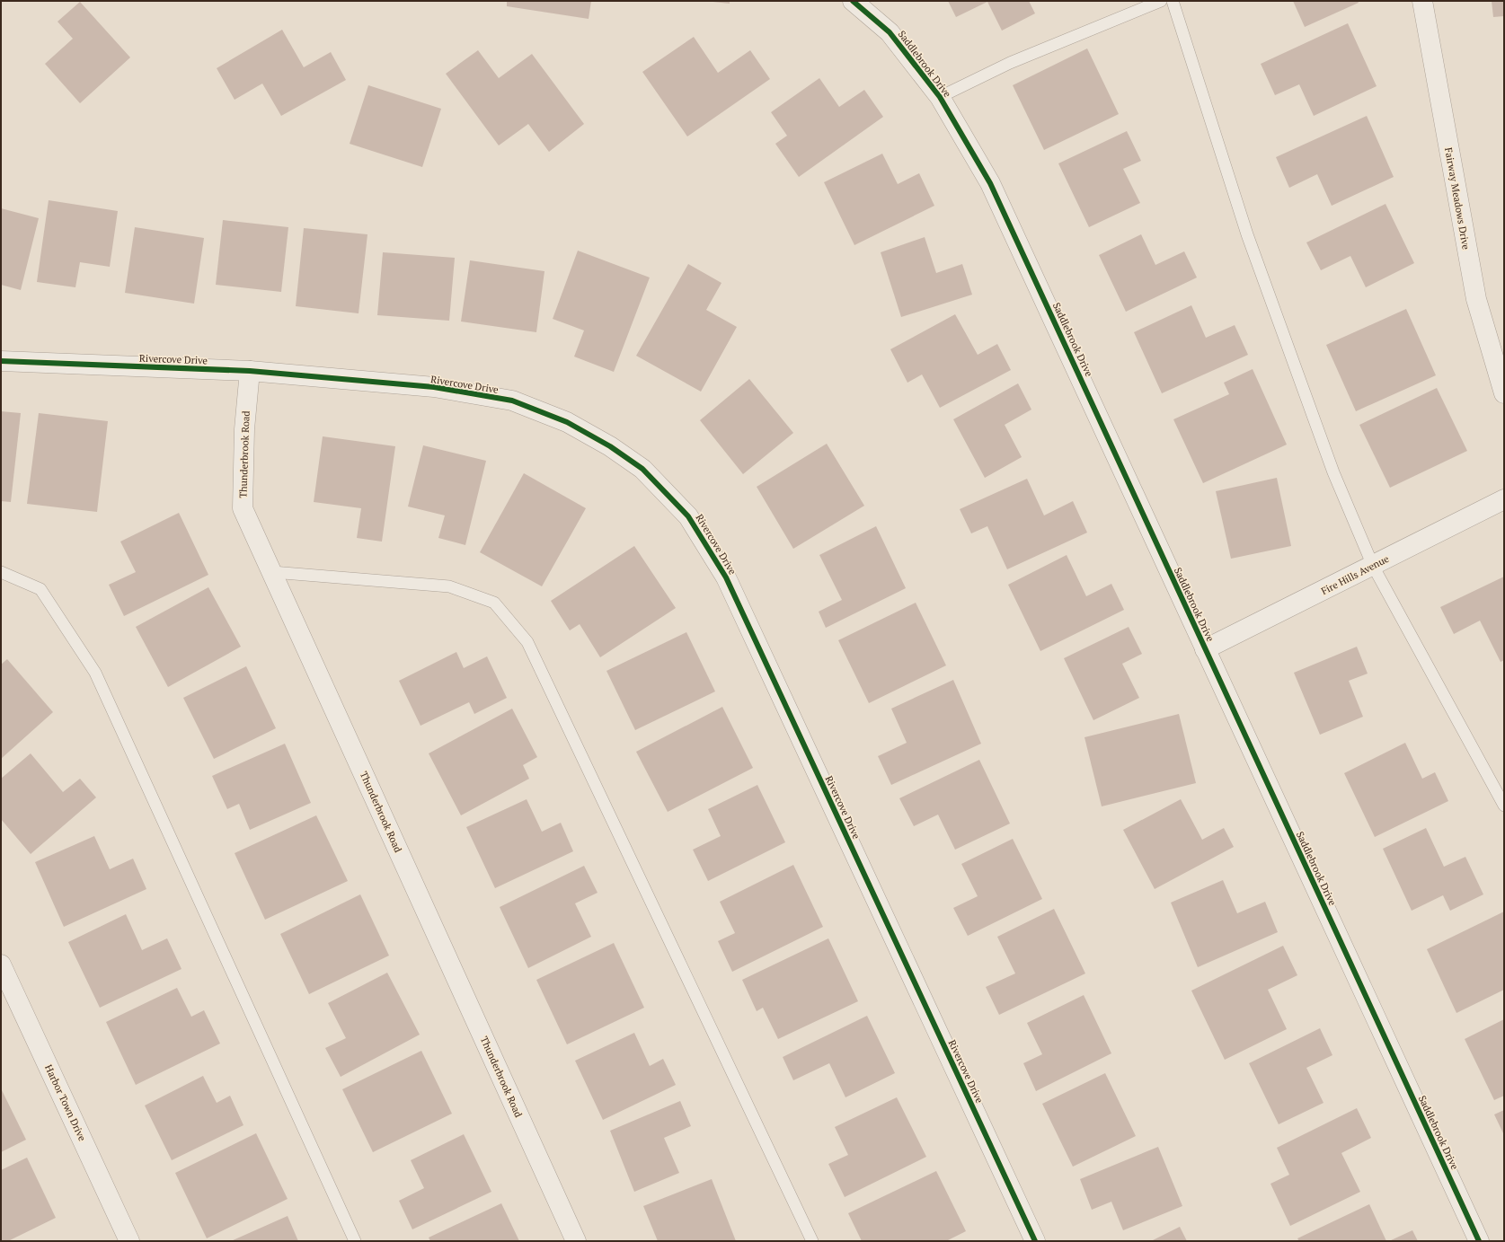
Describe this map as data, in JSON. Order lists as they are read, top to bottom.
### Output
{
  "streets": {
    "street": [
      "Saddlebrook Drive",
      "Fairway Meadows Drive",
      "Rivercove Drive",
      "Thunderbrook Road",
      "Fire Hills Avenue",
      "Harbor Town Drive"
    ]
  },
  "crossings": [
    ["Saddlebrook Drive", "Fire Hills Avenue"],
    ["Rivercove Drive", "Thunderbrook Road"]
  ]
}
